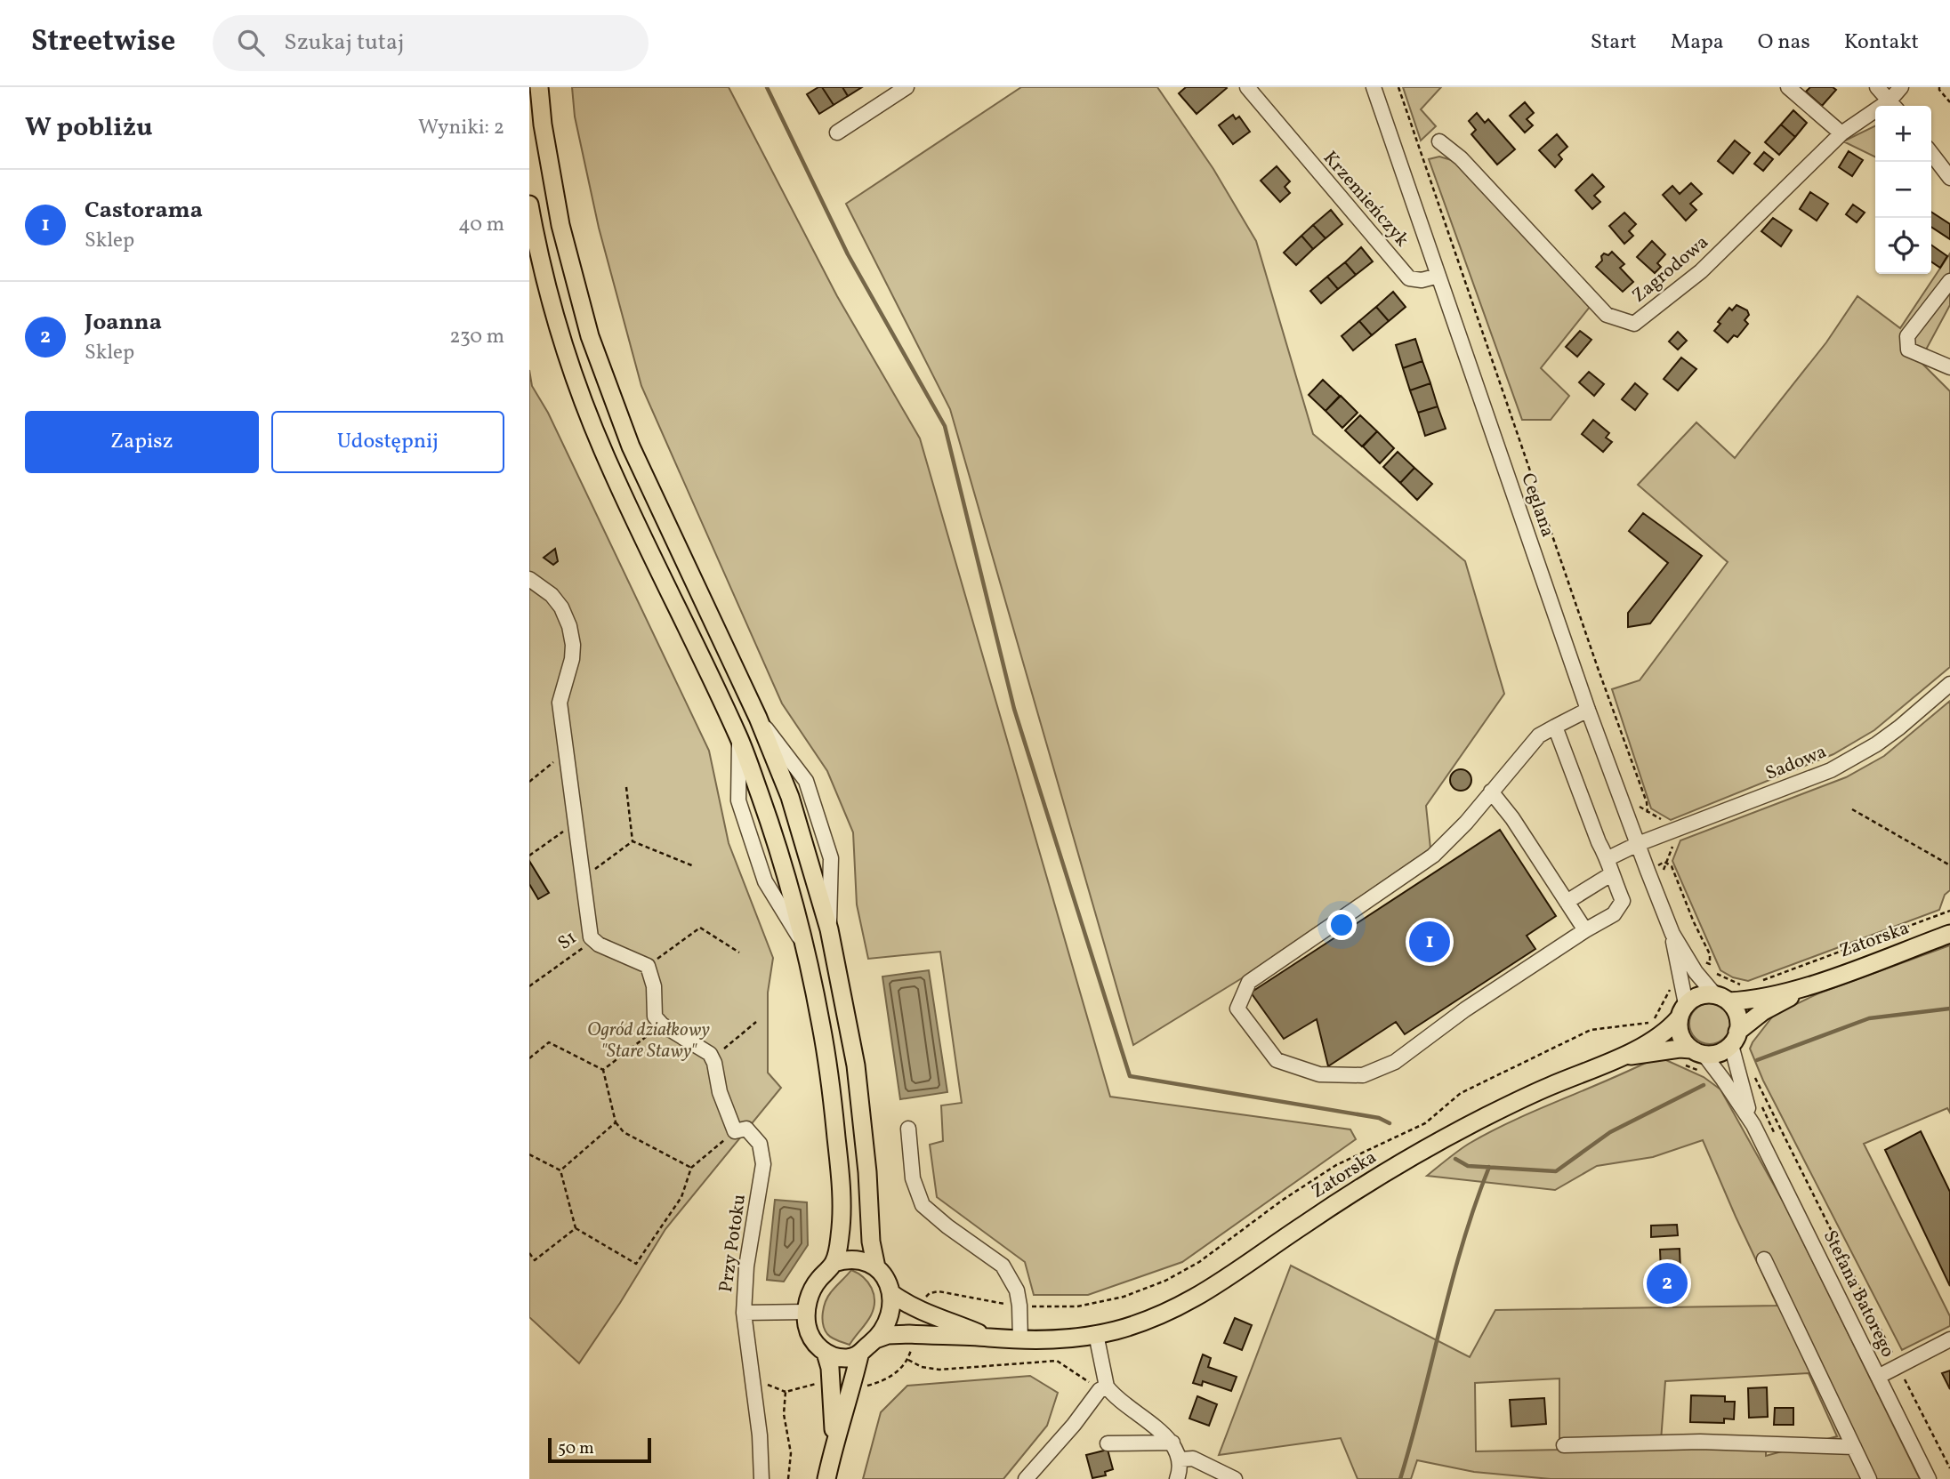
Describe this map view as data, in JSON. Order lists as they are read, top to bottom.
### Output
{
  "streets": {
    "main road": ["Zatorska"],
    "street": [
      "Krzemieńczyk",
      "Zagrodowa",
      "Ceglana",
      "Sadowa",
      "Przy Potoku",
      "Stefana Batorego"
    ],
    "path": ["S1"]
  },
  "crossings": [
    ["Krzemieńczyk", "Ceglana"],
    ["Ceglana", "Sadowa"],
    ["Ceglana", "Zatorska"],
    ["Ceglana", "Stefana Batorego"],
    ["Zatorska", "Stefana Batorego"]
  ],
  "parks": ["Ogród działkowy \"Stare Stawy\""],
  "scale_bar": "50 m",
  "page": {
    "header": "Streetwise",
    "search": "Szukaj tutaj",
    "nav": [
      "Start",
      "Mapa",
      "O nas",
      "Kontakt"
    ],
    "heading": ["W pobliżu", "Wyniki: 2"],
    "map_buttons": ["+", "−"],
    "list": [
      {
        "mark": "1",
        "name": "Castorama",
        "note": "Sklep",
        "value": "40 m"
      },
      {
        "mark": "2",
        "name": "Joanna",
        "note": "Sklep",
        "value": "230 m"
      }
    ],
    "buttons": ["Zapisz", "Udostępnij"],
    "pins": ["1", "2"],
    "scale": "50 m"
  }
}
